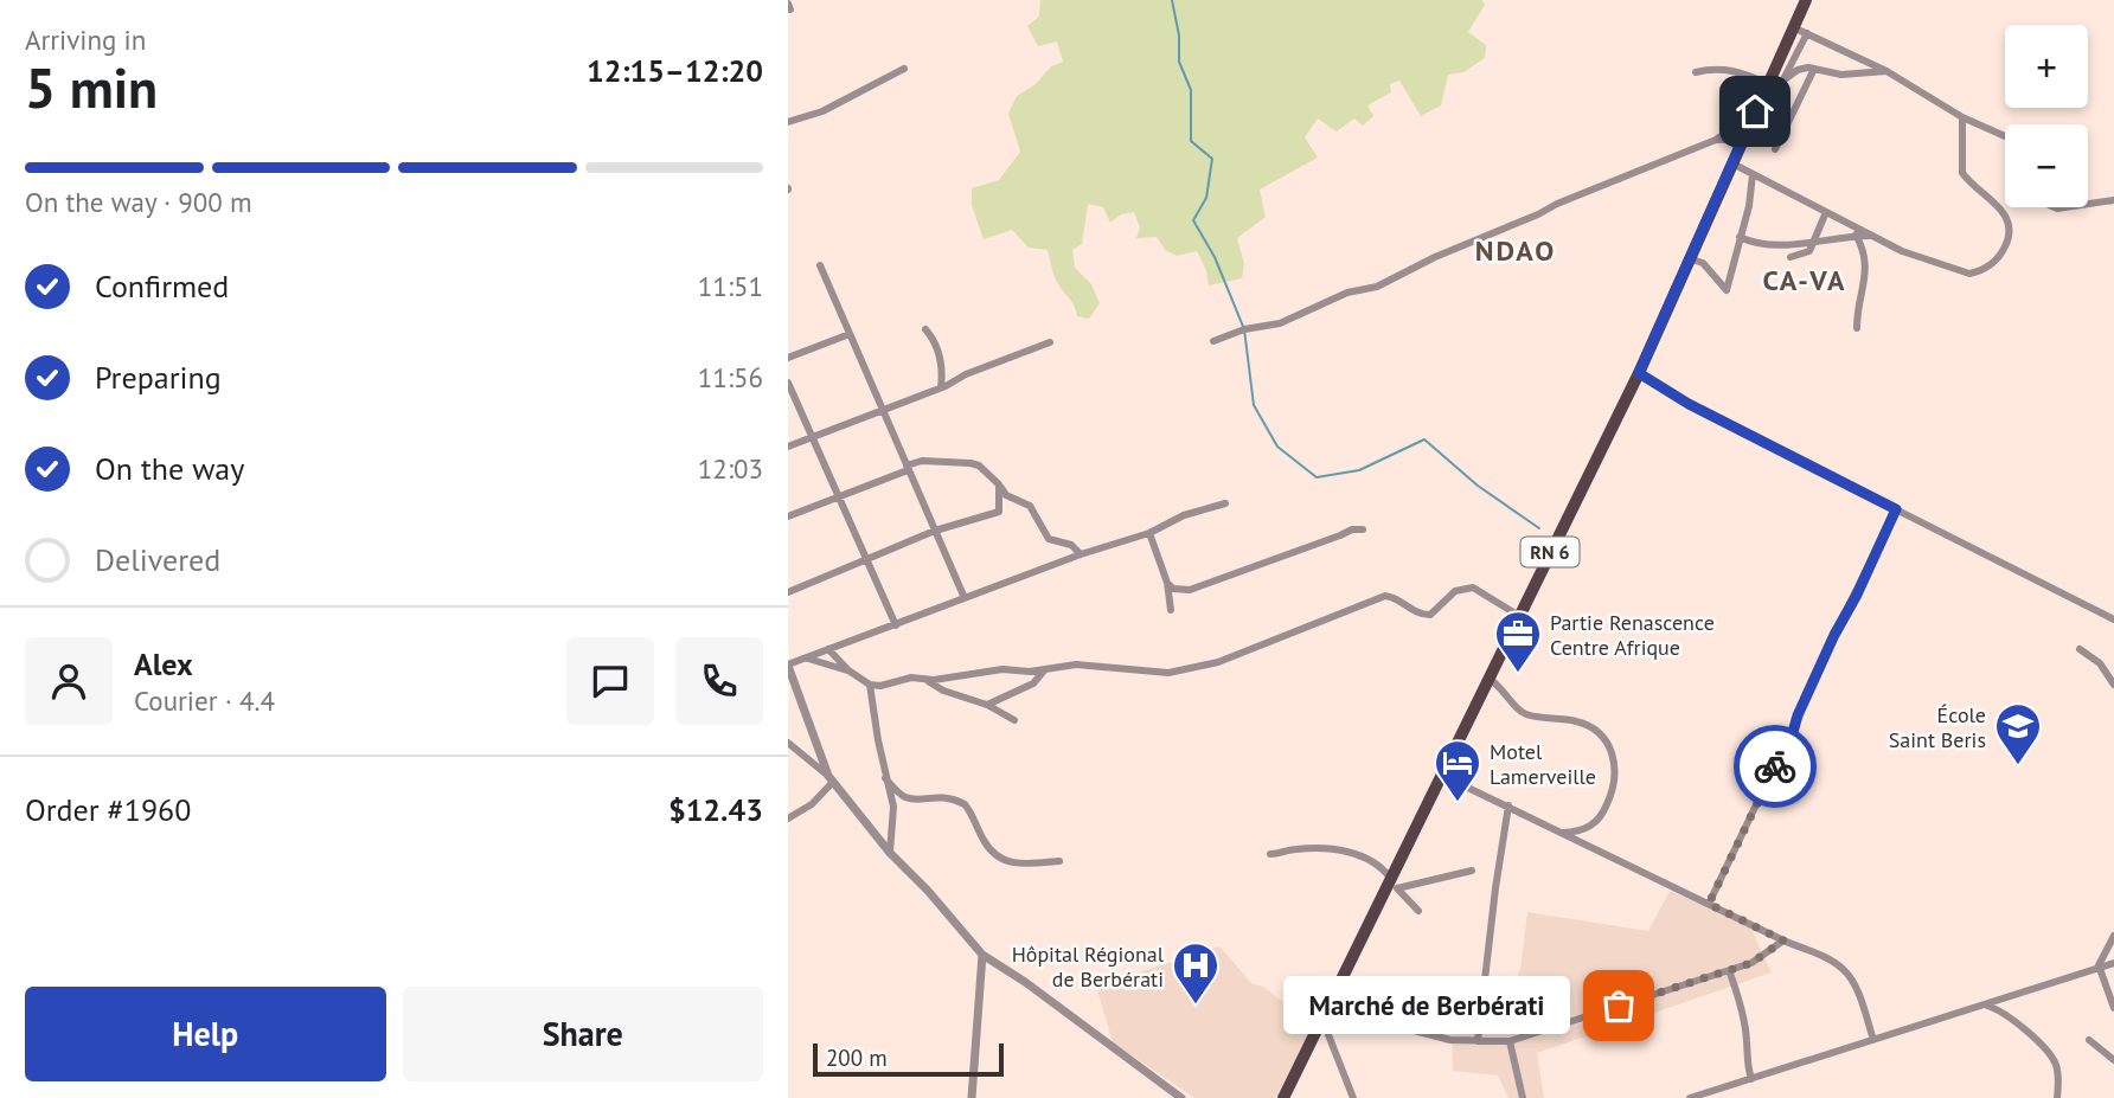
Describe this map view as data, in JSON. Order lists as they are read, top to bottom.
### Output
{
  "streets": {
    "main road": ["RN 6"]
  },
  "districts": ["NDAO", "CA-VA"],
  "places": {
    "office": ["Partie Renascence Centre Afrique"],
    "school or university": ["École Saint Beris"],
    "hotel": ["Motel Lamerveille"],
    "other": ["Marché de Berbérati"],
    "hospital": ["Hôpital Régional de Berbérati"]
  },
  "scale_bar": "200 m",
  "page": {
    "heading": ["5 min", "Arriving in", "12:15–12:20"],
    "panel": [
      "Alex",
      "Courier · 4.4",
      "Order #1960",
      "$12.43"
    ],
    "map_buttons": ["+", "−"],
    "bar": "On the way · 900 m",
    "list": [
      ["Confirmed", "11:51"],
      ["Preparing", "11:56"],
      ["On the way", "12:03"],
      "Delivered"
    ],
    "buttons": ["Help", "Share"],
    "bubble": "Marché de Berbérati",
    "scale": "200 m"
  }
}
